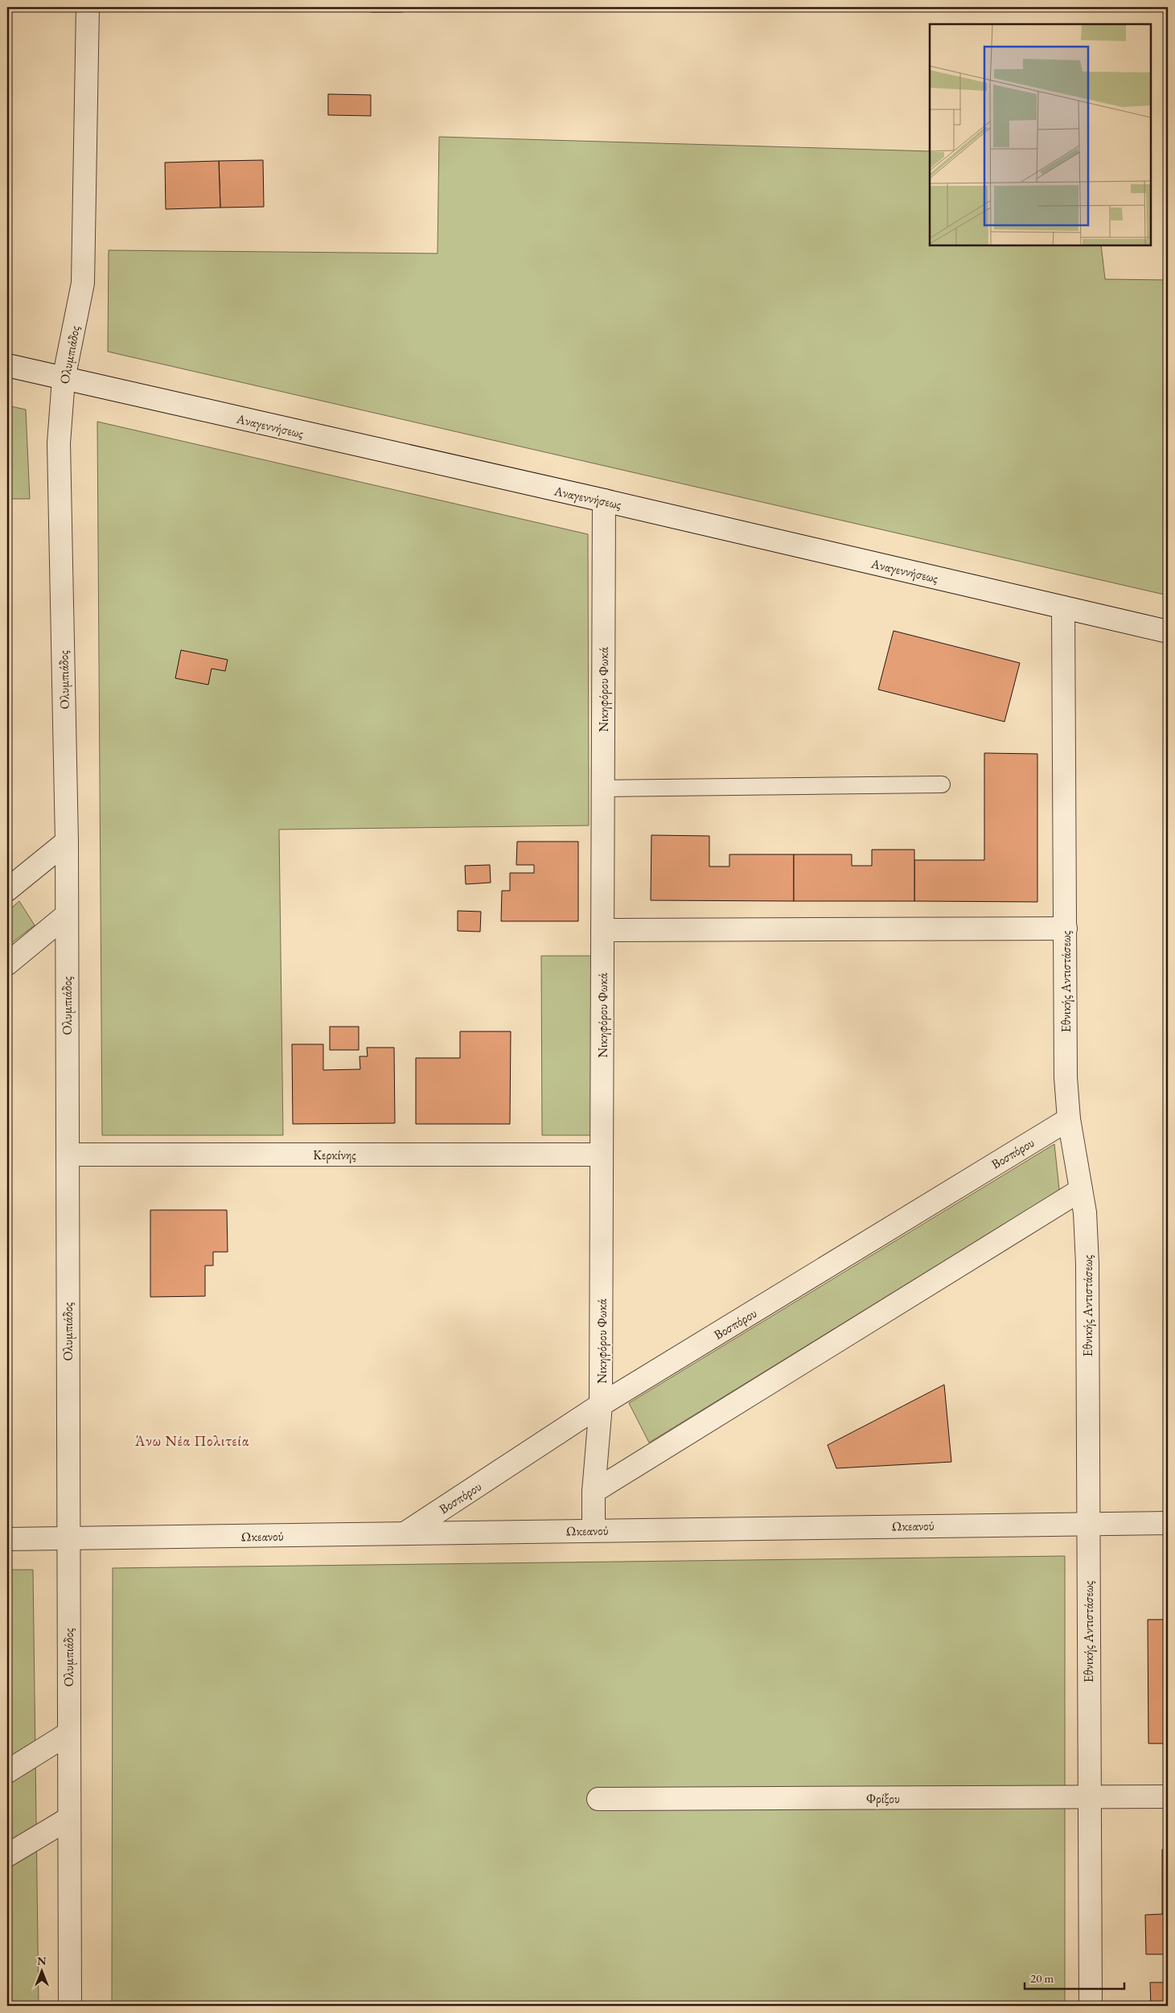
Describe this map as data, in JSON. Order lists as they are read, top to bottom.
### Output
{
  "streets": {
    "street": [
      "Ολυμπιάδος",
      "Αναγεννήσεως",
      "Νικηφόρου Φωκά",
      "Εθνικής Αντιστάσεως",
      "Βοσπόρου",
      "Κερκίνης",
      "Ωκεανού",
      "Φρίξου"
    ]
  },
  "crossings": [
    ["Ολυμπιάδος", "Αναγεννήσεως"],
    ["Ολυμπιάδος", "Κερκίνης"],
    ["Ολυμπιάδος", "Ωκεανού"],
    ["Αναγεννήσεως", "Νικηφόρου Φωκά"],
    ["Αναγεννήσεως", "Εθνικής Αντιστάσεως"],
    ["Νικηφόρου Φωκά", "Βοσπόρου"],
    ["Νικηφόρου Φωκά", "Κερκίνης"],
    ["Νικηφόρου Φωκά", "Ωκεανού"],
    ["Εθνικής Αντιστάσεως", "Βοσπόρου"],
    ["Εθνικής Αντιστάσεως", "Ωκεανού"],
    ["Εθνικής Αντιστάσεως", "Φρίξου"],
    ["Βοσπόρου", "Ωκεανού"]
  ],
  "districts": ["Άνω Νέα Πολιτεία"],
  "scale_bar": "20 m",
  "north": "top"
}
